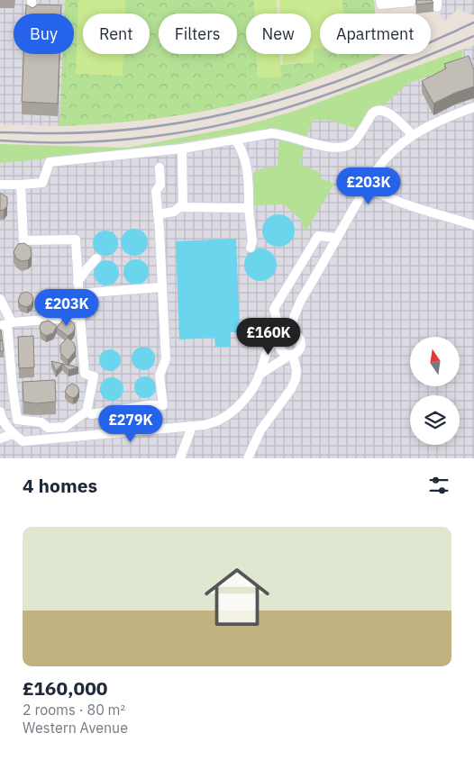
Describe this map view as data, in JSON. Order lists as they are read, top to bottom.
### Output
{
  "north": "top",
  "page": {
    "chip": [
      "Buy",
      "Rent",
      "Filters",
      "New",
      "Apartment"
    ],
    "price": [
      "£203K",
      "£203K",
      "£160K",
      "£279K"
    ],
    "heading": "4 homes",
    "list": [
      {
        "name": "£160,000",
        "note": "2 rooms · 80 m² · Western Avenue"
      }
    ]
  }
}
